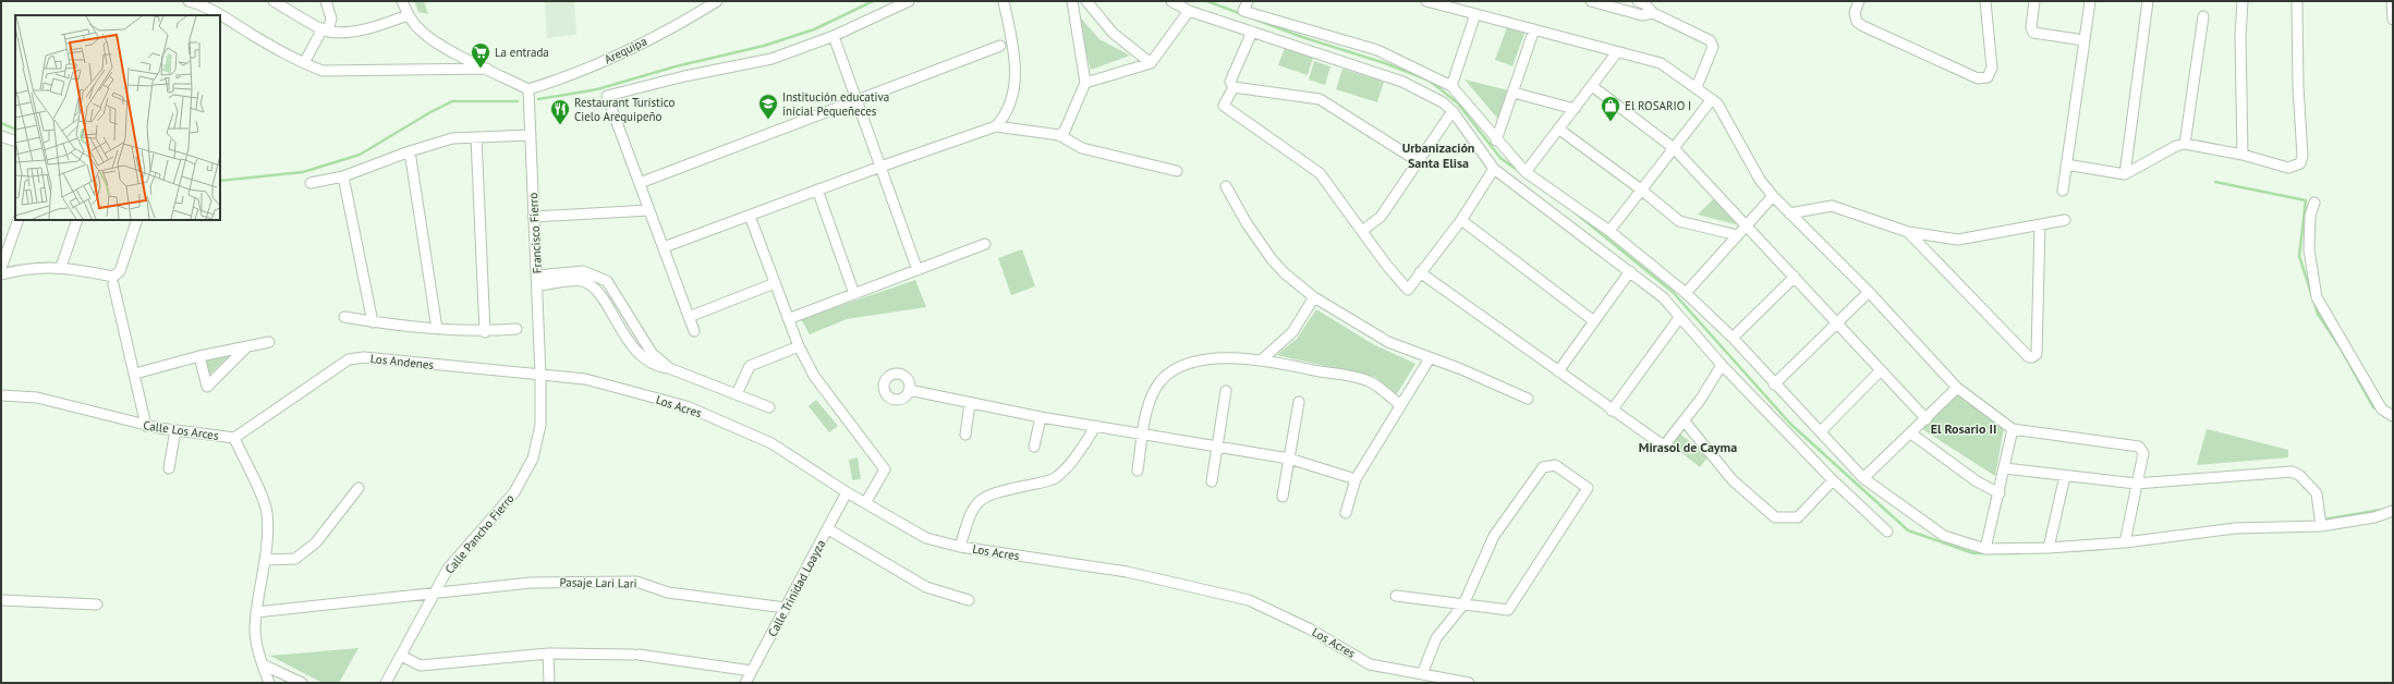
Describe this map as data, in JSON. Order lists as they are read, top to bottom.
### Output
{
  "streets": {
    "street": [
      "Arequipa",
      "Francisco Fierro",
      "Los Andenes",
      "Los Acres",
      "Calle Los Arces",
      "Calle Pancho Fierro",
      "Pasaje Lari Lari",
      "Calle Trinidad Loayza"
    ]
  },
  "crossings": [
    ["Arequipa", "Francisco Fierro"],
    ["Francisco Fierro", "Los Andenes"],
    ["Francisco Fierro", "Los Acres"],
    ["Francisco Fierro", "Calle Pancho Fierro"],
    ["Los Andenes", "Los Acres"],
    ["Los Andenes", "Calle Los Arces"],
    ["Los Andenes", "Calle Pancho Fierro"],
    ["Los Acres", "Calle Pancho Fierro"],
    ["Los Acres", "Calle Trinidad Loayza"],
    ["Calle Pancho Fierro", "Pasaje Lari Lari"],
    ["Pasaje Lari Lari", "Calle Trinidad Loayza"]
  ],
  "districts": ["Urbanización Santa Elisa", "El Rosario II", "Mirasol de Cayma"],
  "places": {
    "supermarket": ["La entrada"],
    "school or university": ["Institución educativa inicial Pequeñeces"],
    "shop": ["El ROSARIO I"],
    "restaurant": ["Restaurant Turístico Cielo Arequipeño"]
  }
}
